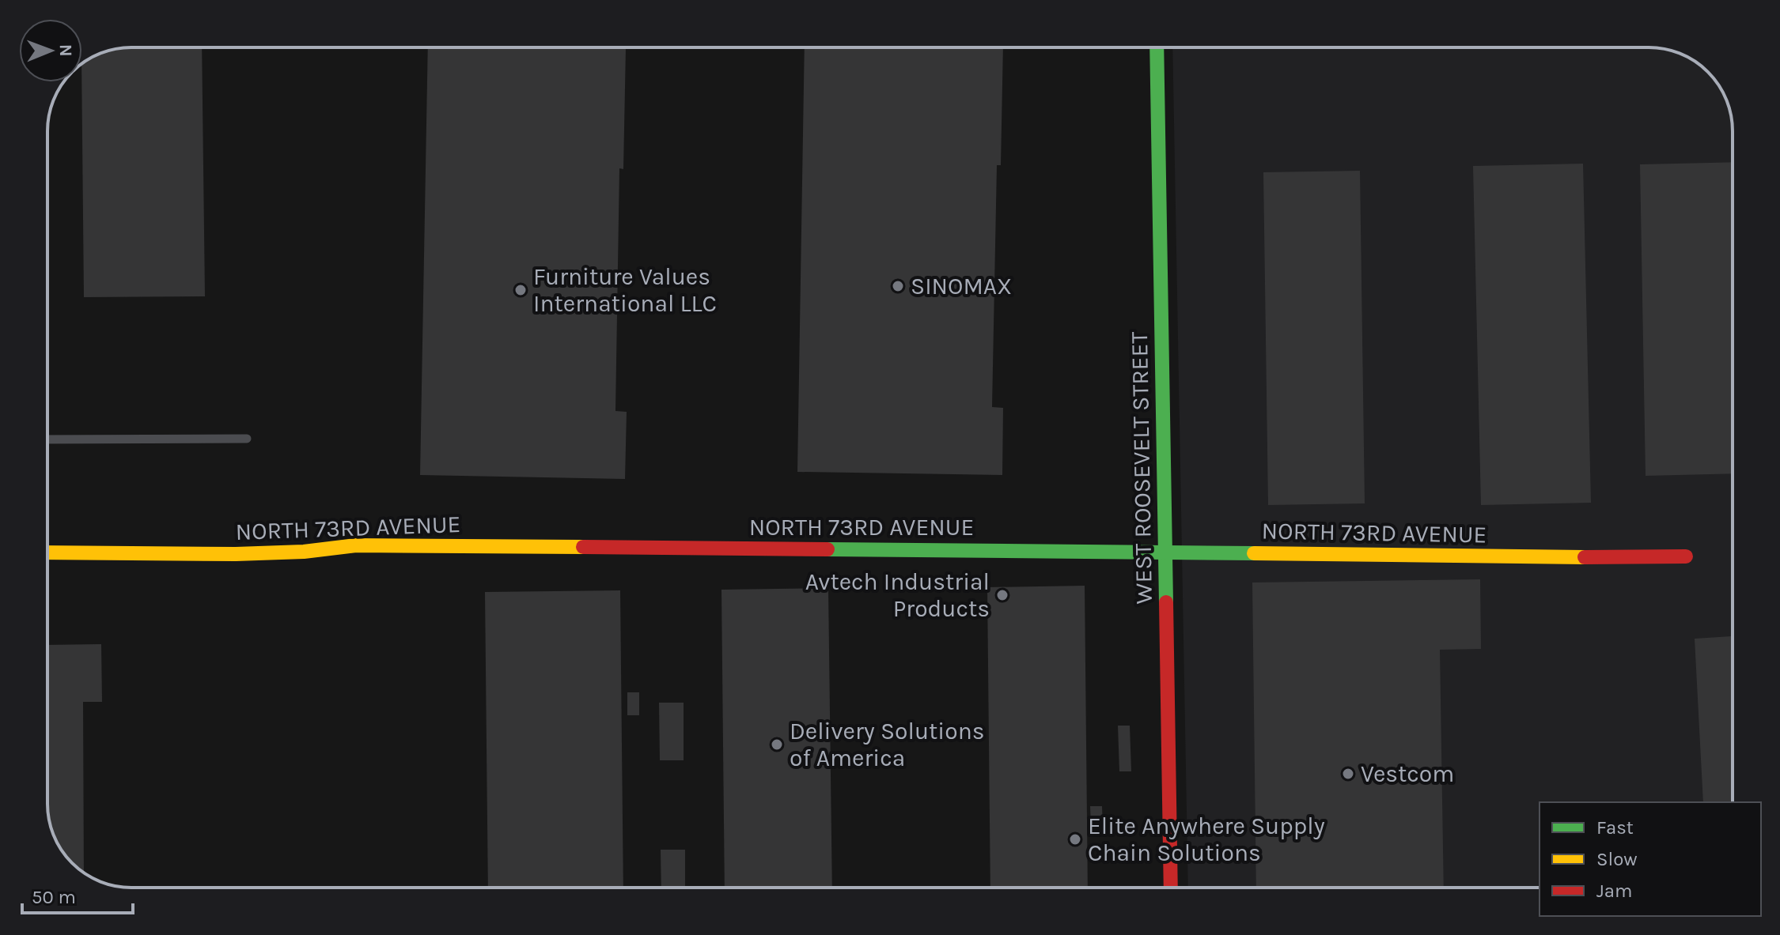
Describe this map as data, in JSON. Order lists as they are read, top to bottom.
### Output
{
  "streets": {
    "street": ["WEST ROOSEVELT STREET", "NORTH 73RD AVENUE"]
  },
  "crossings": [
    ["WEST ROOSEVELT STREET", "NORTH 73RD AVENUE"]
  ],
  "places": [
    "SINOMAX",
    "Furniture Values International LLC",
    "Avtech Industrial Products",
    "Delivery Solutions of America",
    "Vestcom",
    "Elite Anywhere Supply Chain Solutions"
  ],
  "legend": ["Fast", "Slow", "Jam"],
  "scale_bar": "50 m",
  "north": "right"
}
